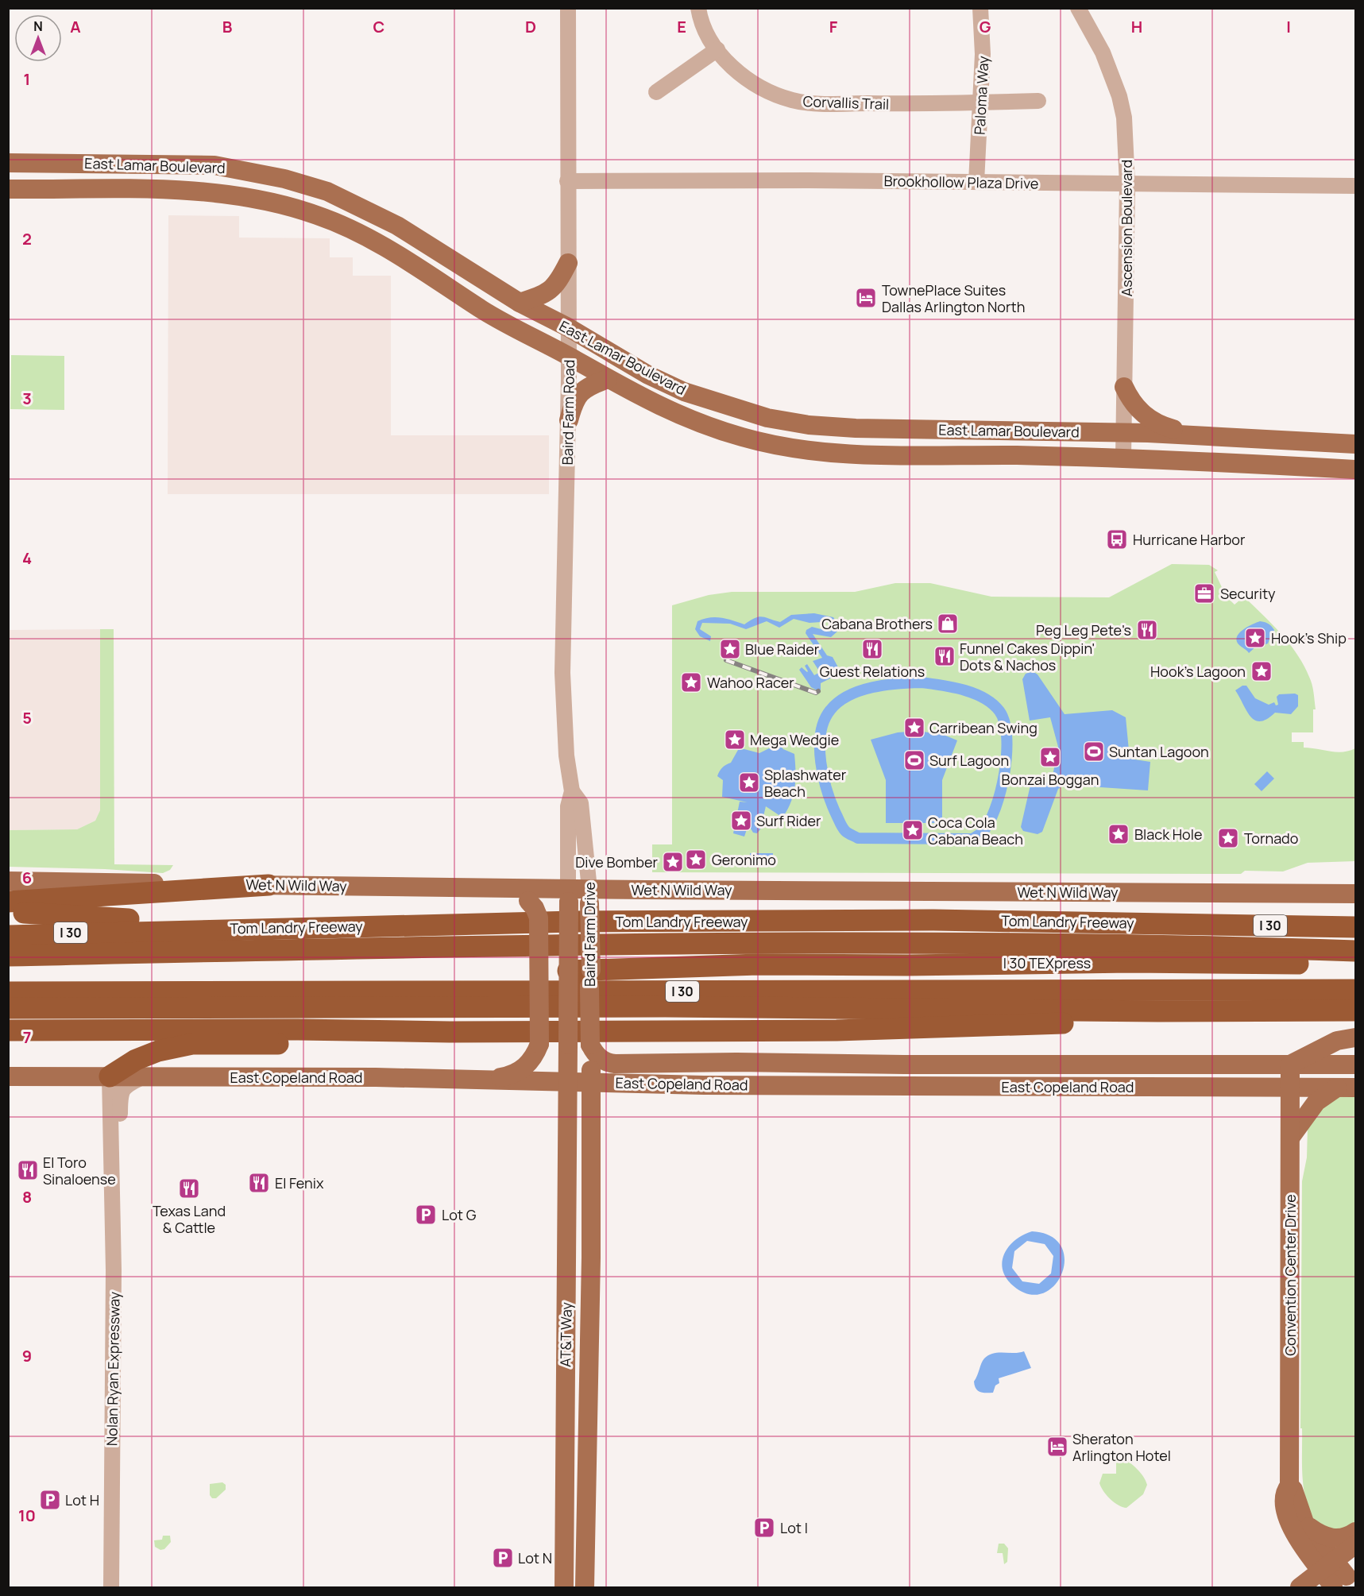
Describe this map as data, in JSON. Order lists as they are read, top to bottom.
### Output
{
  "streets": {
    "highway": ["Tom Landry Freeway", "I 30", "I 30 TEXpress"],
    "main road": [
      "East Lamar Boulevard",
      "Wet N Wild Way",
      "Baird Farm Drive",
      "East Copeland Road",
      "Convention Center Drive",
      "AT&T Way"
    ],
    "street": [
      "Paloma Way",
      "Corvallis Trail",
      "Brookhollow Plaza Drive",
      "Ascension Boulevard",
      "Baird Farm Road",
      "Nolan Ryan Expressway"
    ]
  },
  "crossings": [
    ["Paloma Way", "Corvallis Trail"],
    ["Paloma Way", "Brookhollow Plaza Drive"],
    ["East Lamar Boulevard", "Ascension Boulevard"],
    ["East Lamar Boulevard", "Baird Farm Road"],
    ["Brookhollow Plaza Drive", "Ascension Boulevard"],
    ["Brookhollow Plaza Drive", "Baird Farm Road"],
    ["Baird Farm Road", "Baird Farm Drive"],
    ["Wet N Wild Way", "Baird Farm Drive"],
    ["Baird Farm Drive", "East Copeland Road"],
    ["Baird Farm Drive", "AT&T Way"],
    ["East Copeland Road", "Convention Center Drive"],
    ["East Copeland Road", "AT&T Way"],
    ["East Copeland Road", "Nolan Ryan Expressway"]
  ],
  "places": {
    "hotel": ["TownePlace Suites Dallas Arlington North", "Sheraton Arlington Hotel"],
    "bus stop": ["Hurricane Harbor"],
    "office": ["Security"],
    "shop": ["Cabana Brothers"],
    "restaurant": [
      "Peg Leg Pete's",
      "Guest Relations",
      "Funnel Cakes Dippin' Dots & Nachos",
      "El Toro Sinaloense",
      "El Fenix",
      "Texas Land & Cattle"
    ],
    "place": [
      "Hook's Ship",
      "Blue Raider",
      "Hook's Lagoon",
      "Wahoo Racer",
      "Carribean Swing",
      "Mega Wedgie",
      "Bonzai Boggan",
      "Splashwater Beach",
      "Surf Rider",
      "Coca Cola Cabana Beach",
      "Black Hole",
      "Tornado",
      "Geronimo",
      "Dive Bomber"
    ],
    "sports": ["Suntan Lagoon", "Surf Lagoon"],
    "parking": [
      "Lot G",
      "Lot H",
      "Lot I",
      "Lot N"
    ]
  },
  "north": "top",
  "grid": {
    "columns": [
      "A",
      "B",
      "C",
      "D",
      "E",
      "F",
      "G",
      "H",
      "I"
    ],
    "rows": [
      "1",
      "2",
      "3",
      "4",
      "5",
      "6",
      "7",
      "8",
      "9",
      "10"
    ]
  }
}
